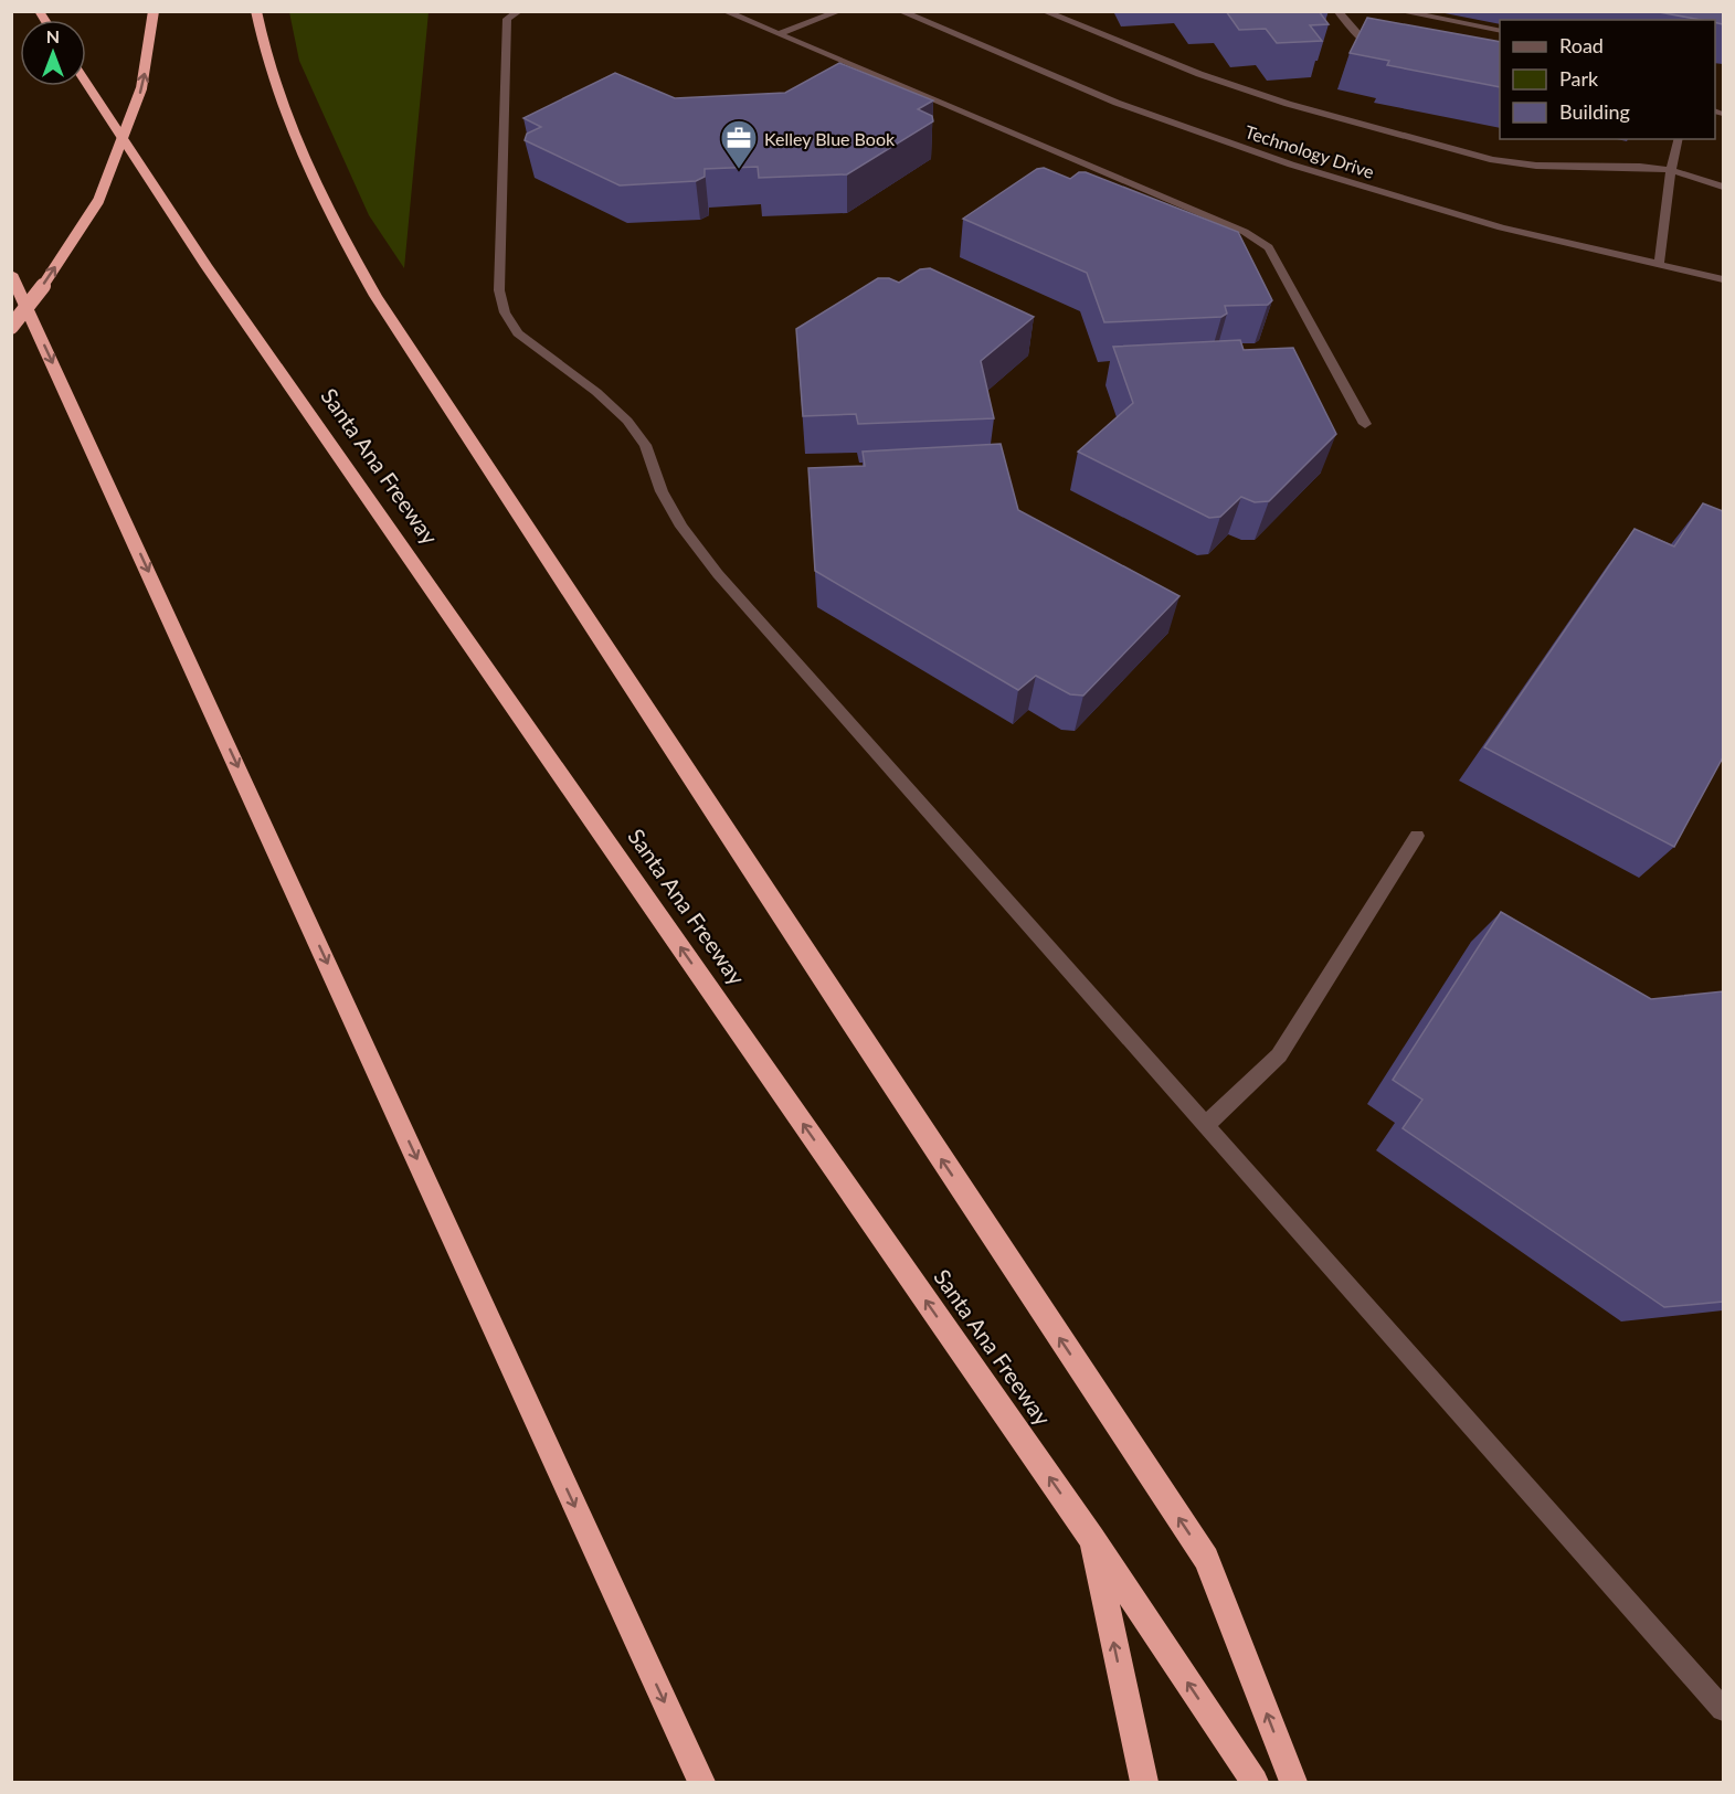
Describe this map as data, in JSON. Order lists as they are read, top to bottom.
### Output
{
  "streets": {
    "highway": ["Santa Ana Freeway"],
    "street": ["Technology Drive"]
  },
  "places": {
    "office": ["Kelley Blue Book"]
  },
  "legend": ["Road", "Park", "Building"],
  "north": "top"
}
